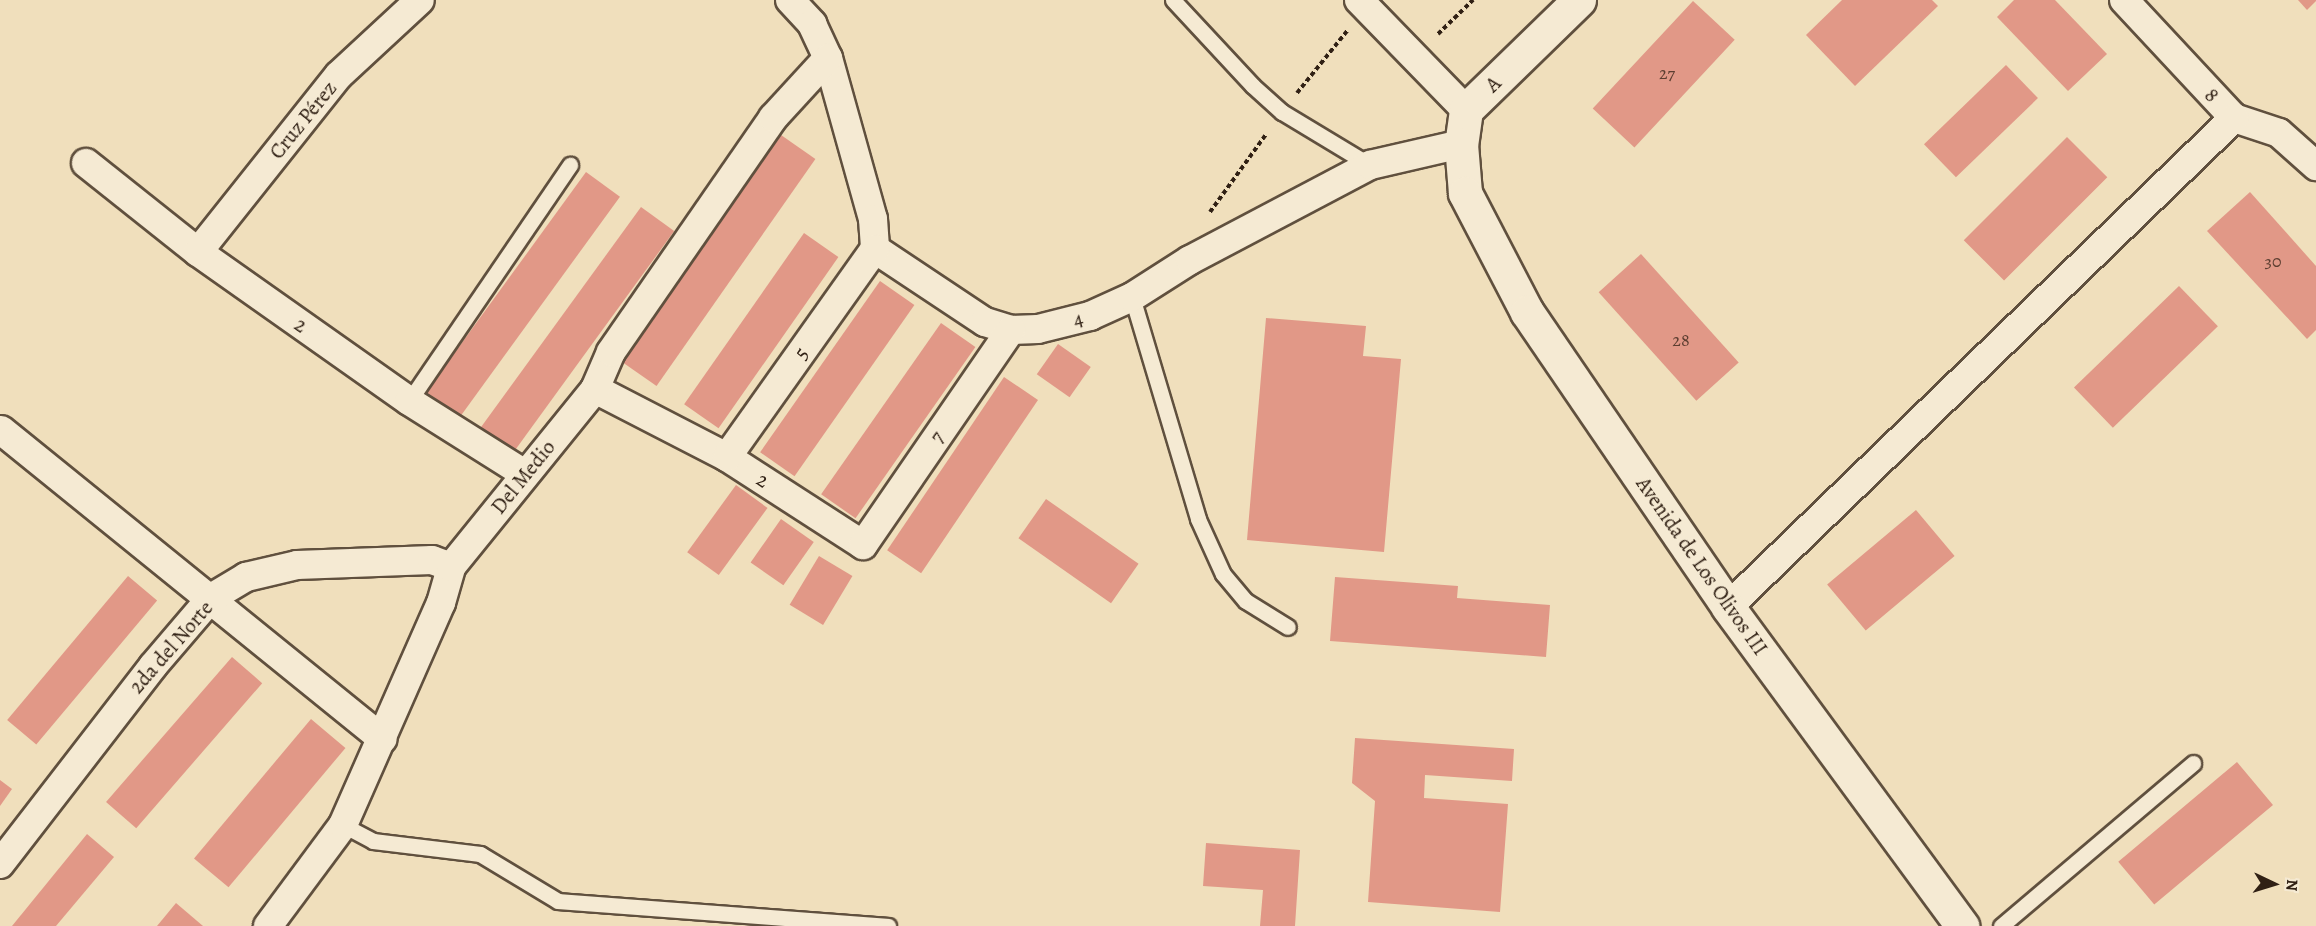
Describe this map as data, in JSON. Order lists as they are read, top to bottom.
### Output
{
  "streets": {
    "street": [
      "A",
      "8",
      "Cruz Pérez",
      "4",
      "2",
      "5",
      "7",
      "Del Medio",
      "Avenida de Los Olivos III",
      "2da del Norte"
    ]
  },
  "crossings": [
    ["A", "4"],
    ["A", "Avenida de Los Olivos III"],
    ["Cruz Pérez", "2"],
    ["4", "5"],
    ["4", "7"],
    ["2", "5"],
    ["2", "7"],
    ["2", "Del Medio"],
    ["Del Medio", "2da del Norte"]
  ],
  "house_numbers": ["27", "30", "28"],
  "north": "right"
}
